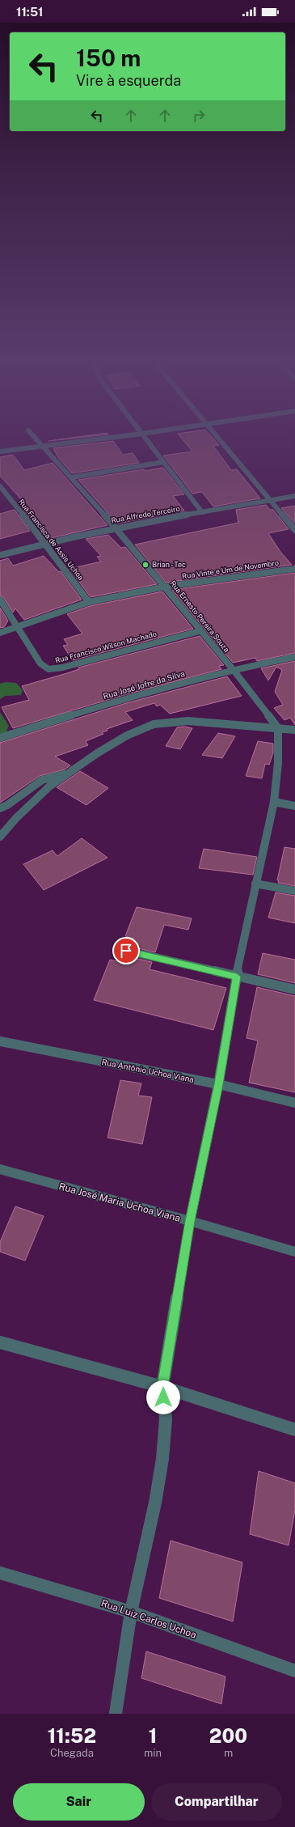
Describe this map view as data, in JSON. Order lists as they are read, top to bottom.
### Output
{
  "streets": {
    "street": [
      "Rua Alfredo Terceiro",
      "Rua Francisca de Assis Uchoa",
      "Rua Vinte e Um de Novembro",
      "Rua Ernesto Pereira Souza",
      "Rua Francisco Wilson Machado",
      "Rua José Jofre da Silva",
      "Rua Antônio Uchoa Viana",
      "Rua José Maria Uchoa Viana",
      "Rua Luiz Carlos Uchoa"
    ]
  },
  "crossings": [
    ["Rua Alfredo Terceiro", "Rua Francisca de Assis Uchoa"],
    ["Rua Alfredo Terceiro", "Rua Ernesto Pereira Souza"],
    ["Rua Francisca de Assis Uchoa", "Rua Vinte e Um de Novembro"],
    ["Rua Vinte e Um de Novembro", "Rua Ernesto Pereira Souza"],
    ["Rua Vinte e Um de Novembro", "Rua Francisco Wilson Machado"],
    ["Rua Ernesto Pereira Souza", "Rua Francisco Wilson Machado"],
    ["Rua Ernesto Pereira Souza", "Rua José Jofre da Silva"]
  ],
  "places": ["Brian - Tec"],
  "page": {
    "status": "11:51",
    "turn": ["150 m", "Vire à esquerda"],
    "eta": [
      "11:52",
      "Chegada",
      "1",
      "min",
      "200",
      "m"
    ],
    "buttons": ["Sair", "Compartilhar"]
  }
}
